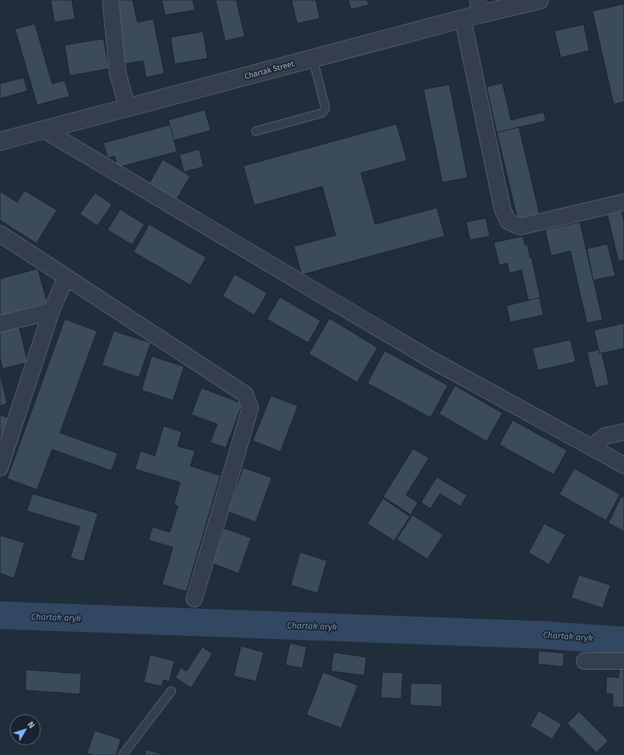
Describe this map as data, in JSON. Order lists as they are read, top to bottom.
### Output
{
  "streets": {
    "street": ["Chartak Street"]
  },
  "water": ["Chartak aryk"],
  "north": "top right"
}
